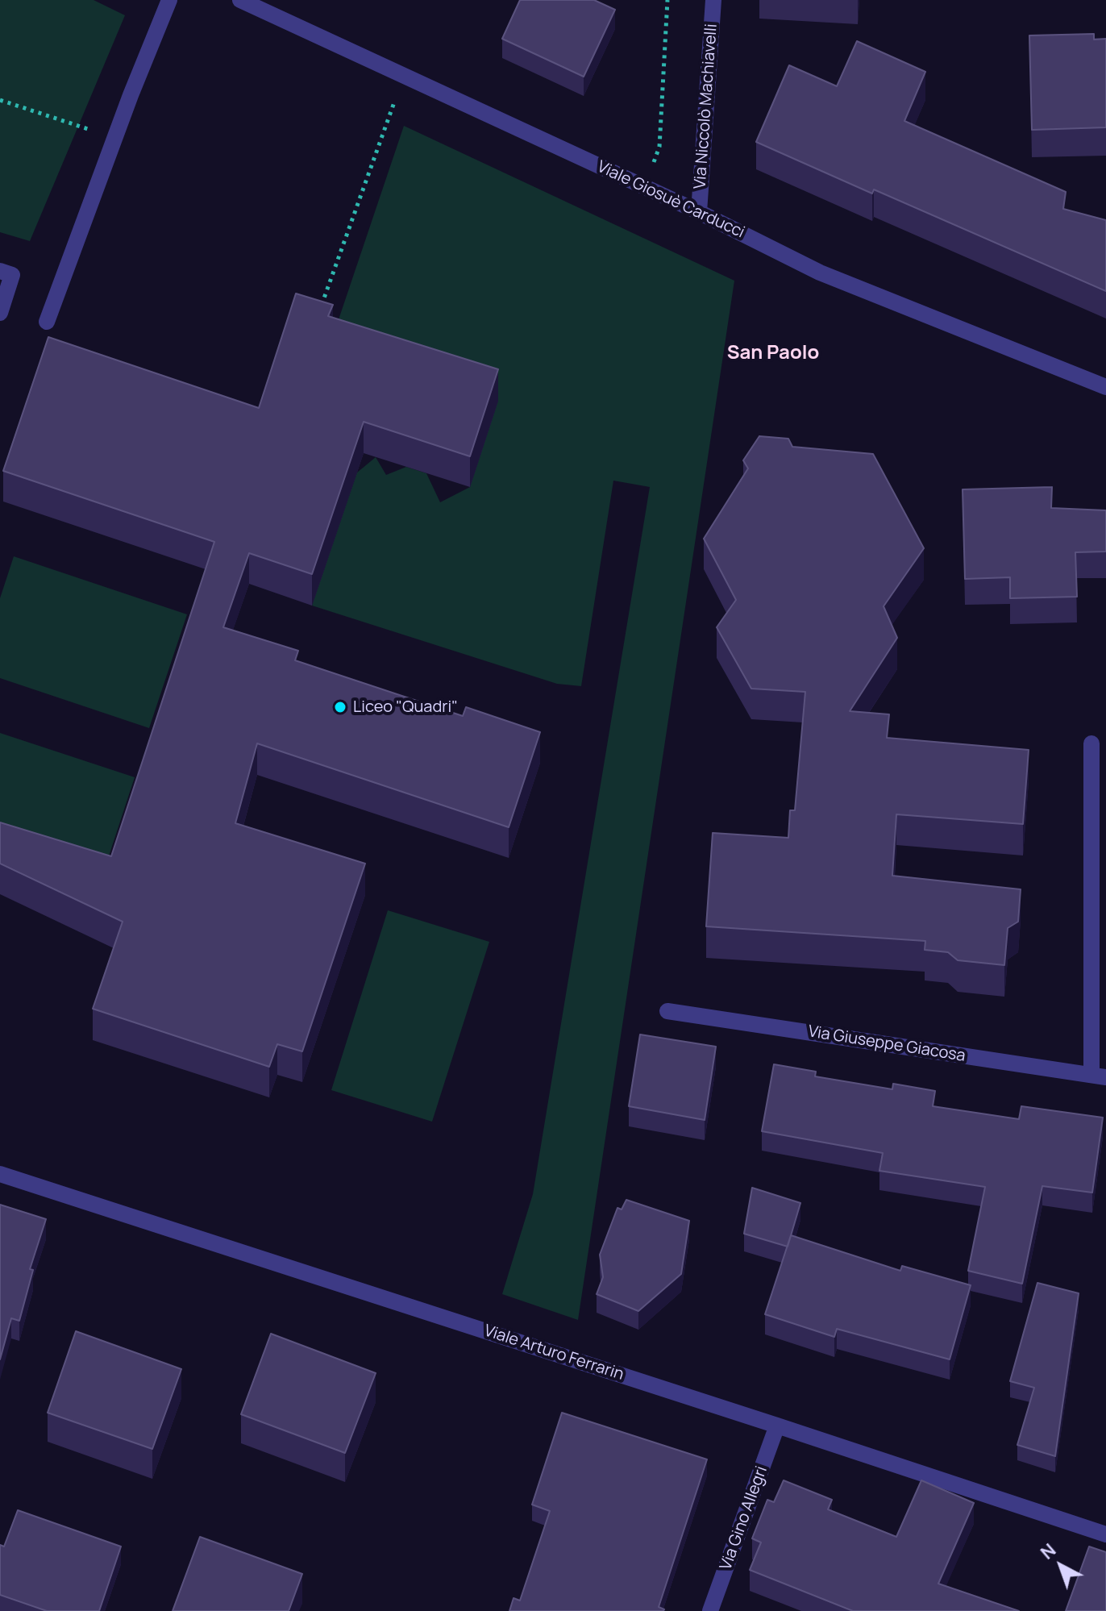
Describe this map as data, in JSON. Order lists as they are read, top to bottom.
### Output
{
  "streets": {
    "street": [
      "Via Niccolò Machiavelli",
      "Viale Giosuè Carducci",
      "Via Giuseppe Giacosa",
      "Viale Arturo Ferrarin",
      "Via Gino Allegri"
    ]
  },
  "crossings": [
    ["Via Niccolò Machiavelli", "Viale Giosuè Carducci"],
    ["Viale Arturo Ferrarin", "Via Gino Allegri"]
  ],
  "districts": ["San Paolo"],
  "places": ["Liceo \"Quadri\""],
  "north": "top left"
}
